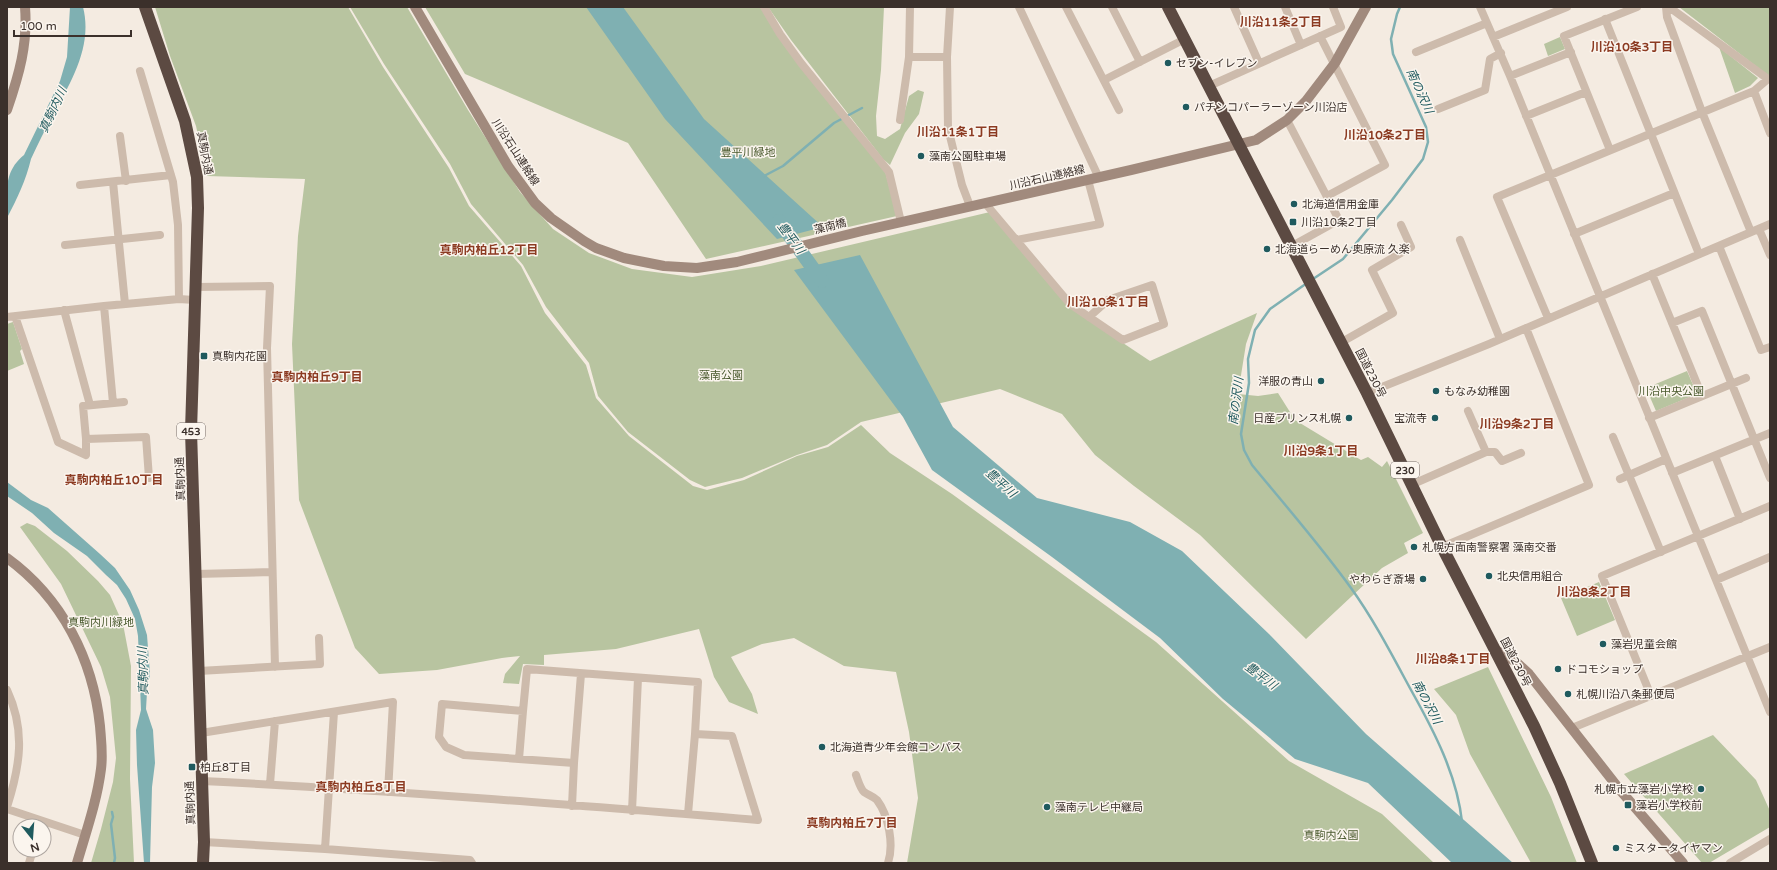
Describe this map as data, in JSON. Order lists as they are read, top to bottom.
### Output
{
  "streets": {
    "highway": [
      "真駒内通",
      "国道230号",
      "453",
      "230"
    ],
    "street": ["川沿石山連絡線", "藻南橋"]
  },
  "crossings": [
    ["川沿石山連絡線", "藻南橋"],
    ["川沿石山連絡線", "国道230号"]
  ],
  "districts": [
    "川沿11条2丁目",
    "川沿10条3丁目",
    "川沿11条1丁目",
    "川沿10条2丁目",
    "真駒内柏丘12丁目",
    "川沿10条1丁目",
    "真駒内柏丘9丁目",
    "川沿9条2丁目",
    "川沿9条1丁目",
    "真駒内柏丘10丁目",
    "川沿8条2丁目",
    "川沿8条1丁目",
    "真駒内柏丘8丁目",
    "真駒内柏丘7丁目"
  ],
  "water": ["南の沢川", "真駒内川", "豊平川"],
  "parks": [
    "豊平川緑地",
    "藻南公園",
    "川沿中央公園",
    "真駒内川緑地",
    "真駒内公園"
  ],
  "places": {
    "other": [
      "セブン-イレブン",
      "パチンコパーラーゾーン川沿店",
      "藻南公園駐車場",
      "北海道信用金庫",
      "北海道らーめん奥原流 久楽",
      "洋服の青山",
      "もなみ幼稚園",
      "日産プリンス札幌",
      "宝流寺",
      "札幌方面南警察署 藻南交番",
      "北央信用組合",
      "やわらぎ斎場",
      "藻岩児童会館",
      "ドコモショップ",
      "札幌川沿八条郵便局",
      "北海道青少年会館コンパス",
      "札幌市立藻岩小学校",
      "藻南テレビ中継局",
      "ミスタータイヤマン"
    ],
    "transit": [
      "川沿10条2丁目",
      "真駒内花園",
      "柏丘8丁目",
      "藻岩小学校前"
    ]
  },
  "scale_bar": "100 m",
  "north": "bottom"
}
